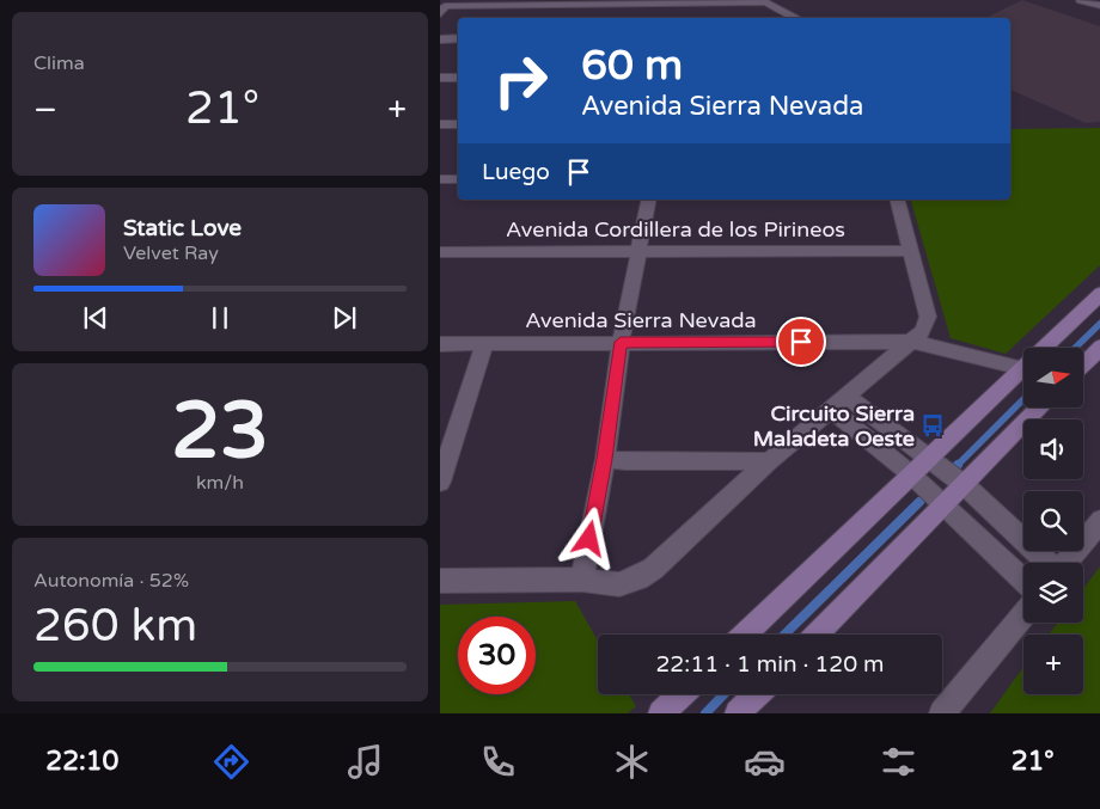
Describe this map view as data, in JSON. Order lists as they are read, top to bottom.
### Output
{
  "streets": {
    "street": ["Avenida Cordillera de los Pirineos", "Avenida Sierra Nevada"]
  },
  "places": {
    "bus stop": ["Circuito Sierra Maladeta Oeste"]
  },
  "north": "right",
  "page": {
    "tile": [
      "Clima",
      ["23", "km/h"],
      ["Autonomía · 52%", "260 km"]
    ],
    "turn": ["60 m", "Avenida Sierra Nevada"],
    "heat": ["−", "21°", "+"],
    "then": "Luego",
    "song": ["Static Love", "Velvet Ray"],
    "map_buttons": "+",
    "limit": "30",
    "trip": "22:11 · 1 min · 120 m",
    "tabs": ["22:10", "21°"]
  }
}
